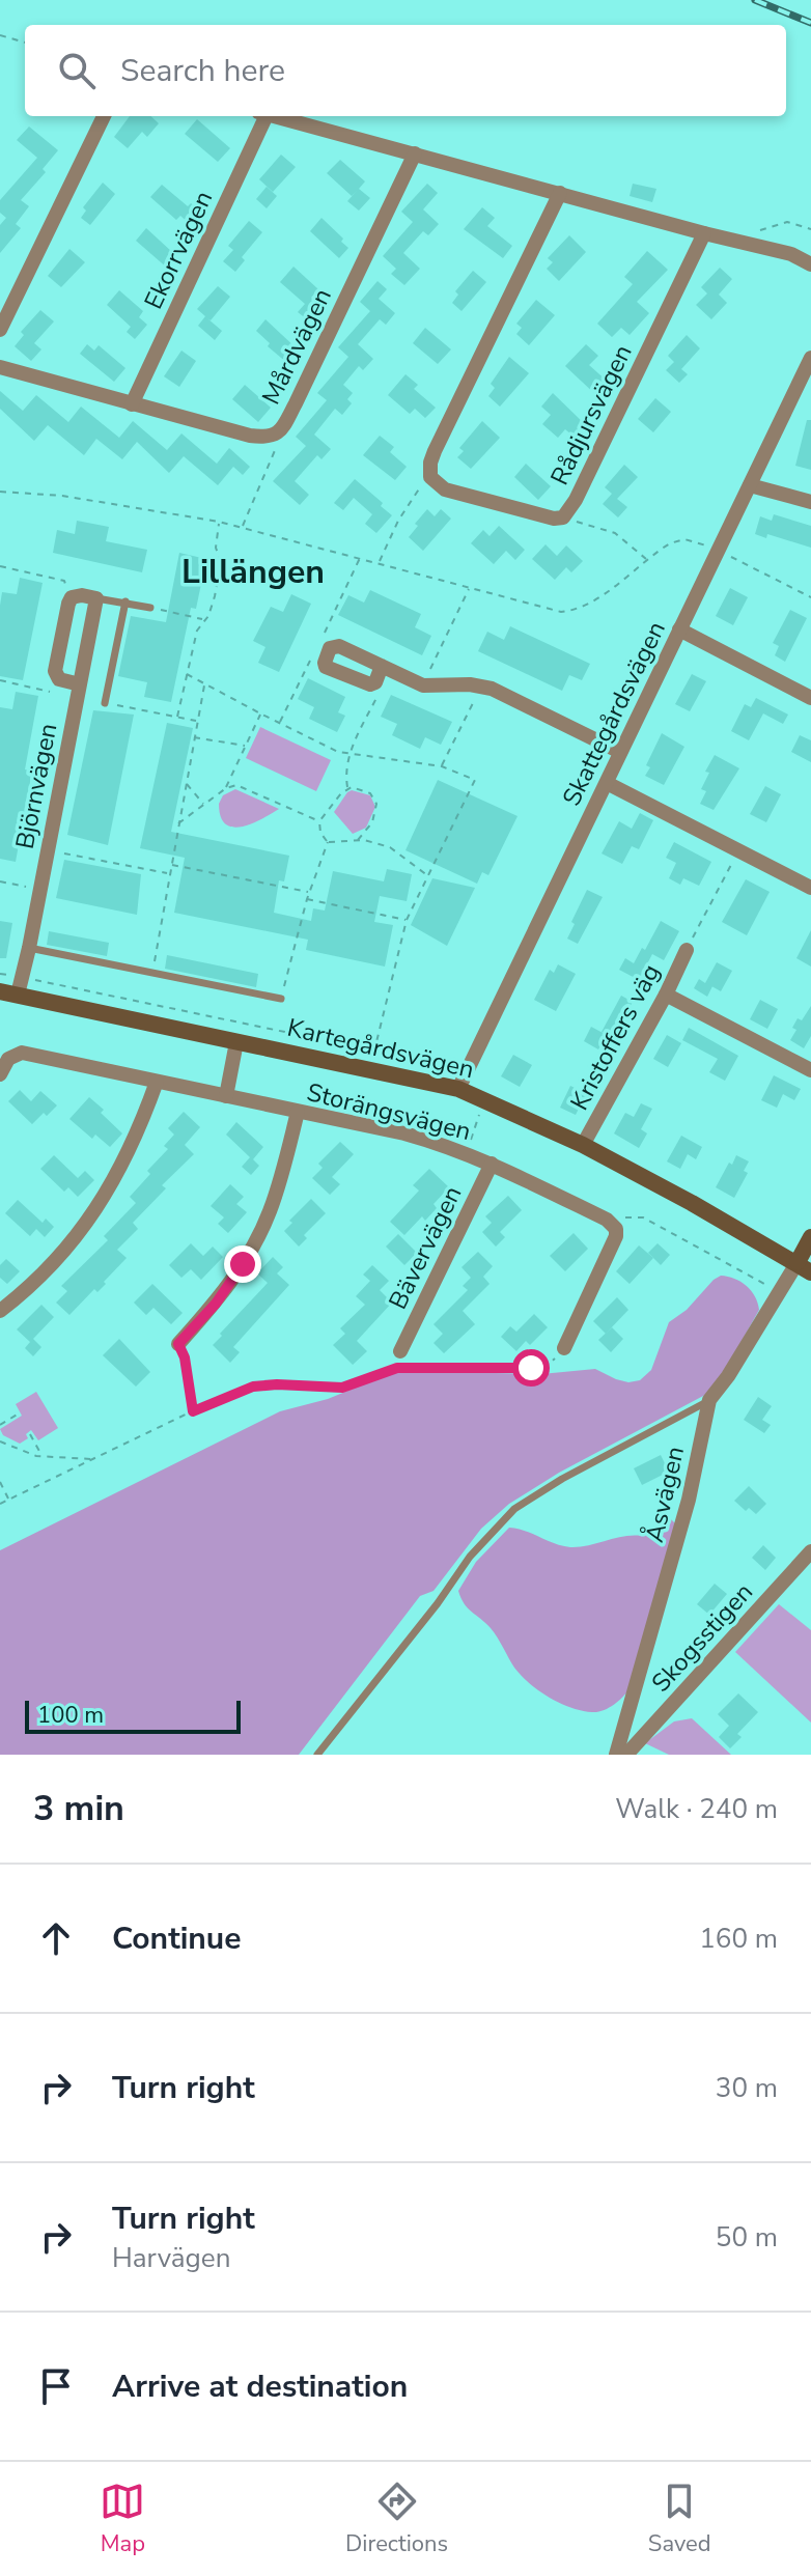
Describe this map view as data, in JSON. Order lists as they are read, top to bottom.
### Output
{
  "streets": {
    "street": [
      "Ekorrvägen",
      "Mårdvägen",
      "Rådjursvägen",
      "Skattegårdsvägen",
      "Björnvägen",
      "Kristoffers väg",
      "Kartegårdsvägen",
      "Storängsvägen",
      "Bävervägen",
      "Åsvägen",
      "Skogsstigen"
    ]
  },
  "crossings": [
    ["Ekorrvägen", "Mårdvägen"],
    ["Skattegårdsvägen", "Kartegårdsvägen"],
    ["Björnvägen", "Kartegårdsvägen"],
    ["Kristoffers väg", "Kartegårdsvägen"],
    ["Kartegårdsvägen", "Åsvägen"],
    ["Storängsvägen", "Bävervägen"]
  ],
  "districts": ["Lillängen"],
  "scale_bar": "100 m",
  "page": {
    "search": "Search here",
    "scale": "100 m",
    "heading": ["3 min", "Walk · 240 m"],
    "list": [
      ["Continue", "160 m"],
      ["Turn right", "30 m"],
      ["Turn right", "Harvägen", "50 m"],
      "Arrive at destination"
    ],
    "nav": ["Map", "Directions", "Saved"]
  }
}
